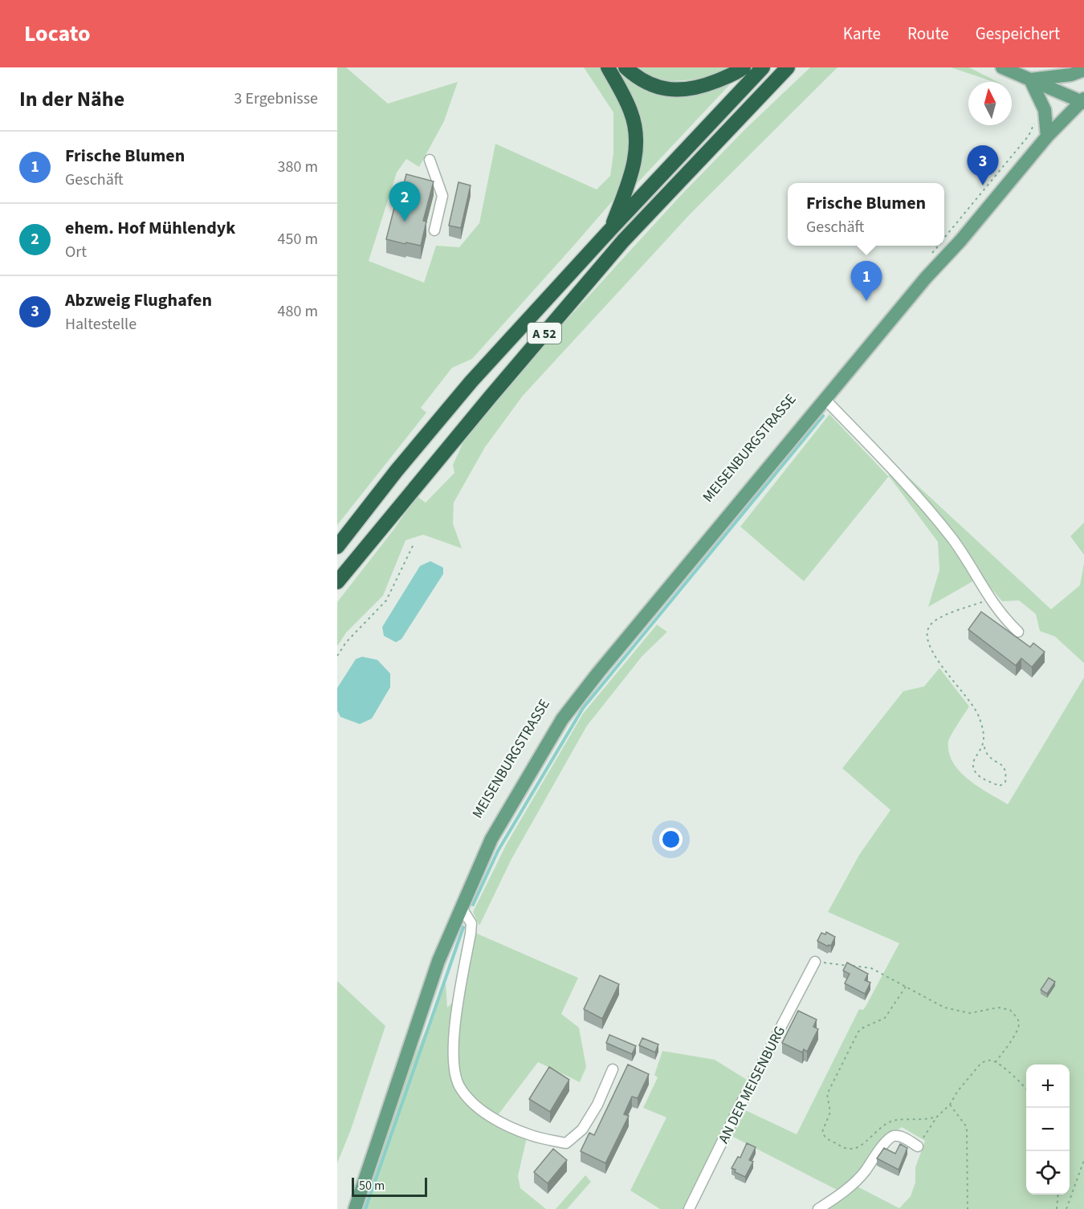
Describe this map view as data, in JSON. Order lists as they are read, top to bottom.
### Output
{
  "streets": {
    "highway": ["A 52"],
    "main road": ["MEISENBURGSTRASSE"],
    "street": ["AN DER MEISENBURG"]
  },
  "scale_bar": "50 m",
  "north": "top",
  "page": {
    "header": "Locato",
    "nav": ["Karte", "Route", "Gespeichert"],
    "heading": ["In der Nähe", "3 Ergebnisse"],
    "list": [
      {
        "mark": "1",
        "name": "Frische Blumen",
        "note": "Geschäft",
        "value": "380 m"
      },
      {
        "mark": "2",
        "name": "ehem. Hof Mühlendyk",
        "note": "Ort",
        "value": "450 m"
      },
      {
        "mark": "3",
        "name": "Abzweig Flughafen",
        "note": "Haltestelle",
        "value": "480 m"
      }
    ],
    "pins": ["3", "2", "1"],
    "popup": ["Frische Blumen", "Geschäft"],
    "map_buttons": ["+", "−"],
    "scale": "50 m"
  }
}
